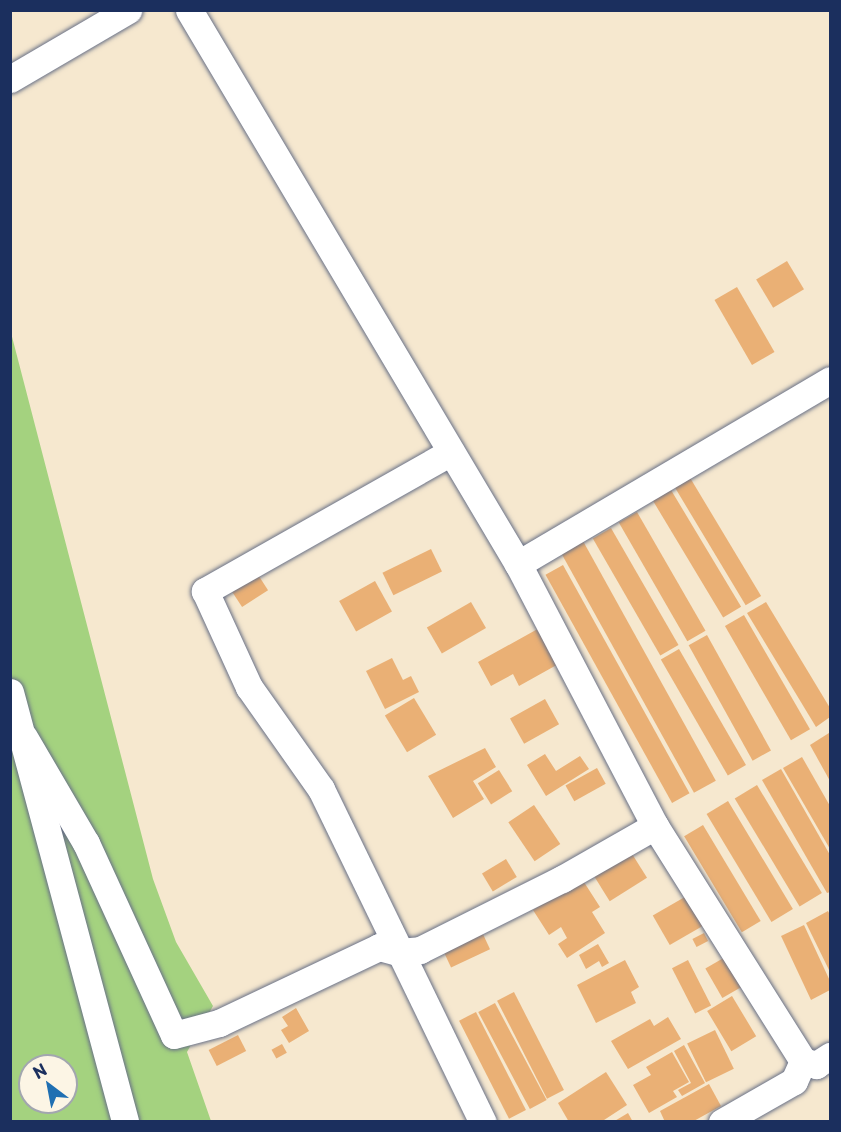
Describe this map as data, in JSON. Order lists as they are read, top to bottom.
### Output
{
  "north": "top left"
}
